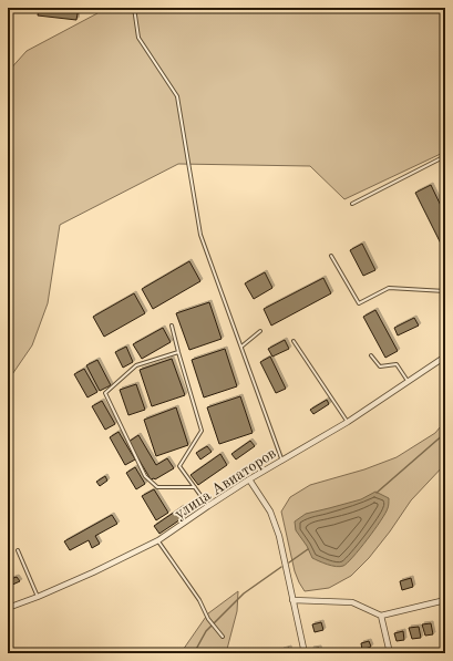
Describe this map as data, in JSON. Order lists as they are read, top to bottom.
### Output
{
  "streets": {
    "street": ["улица Авиаторов"]
  }
}
